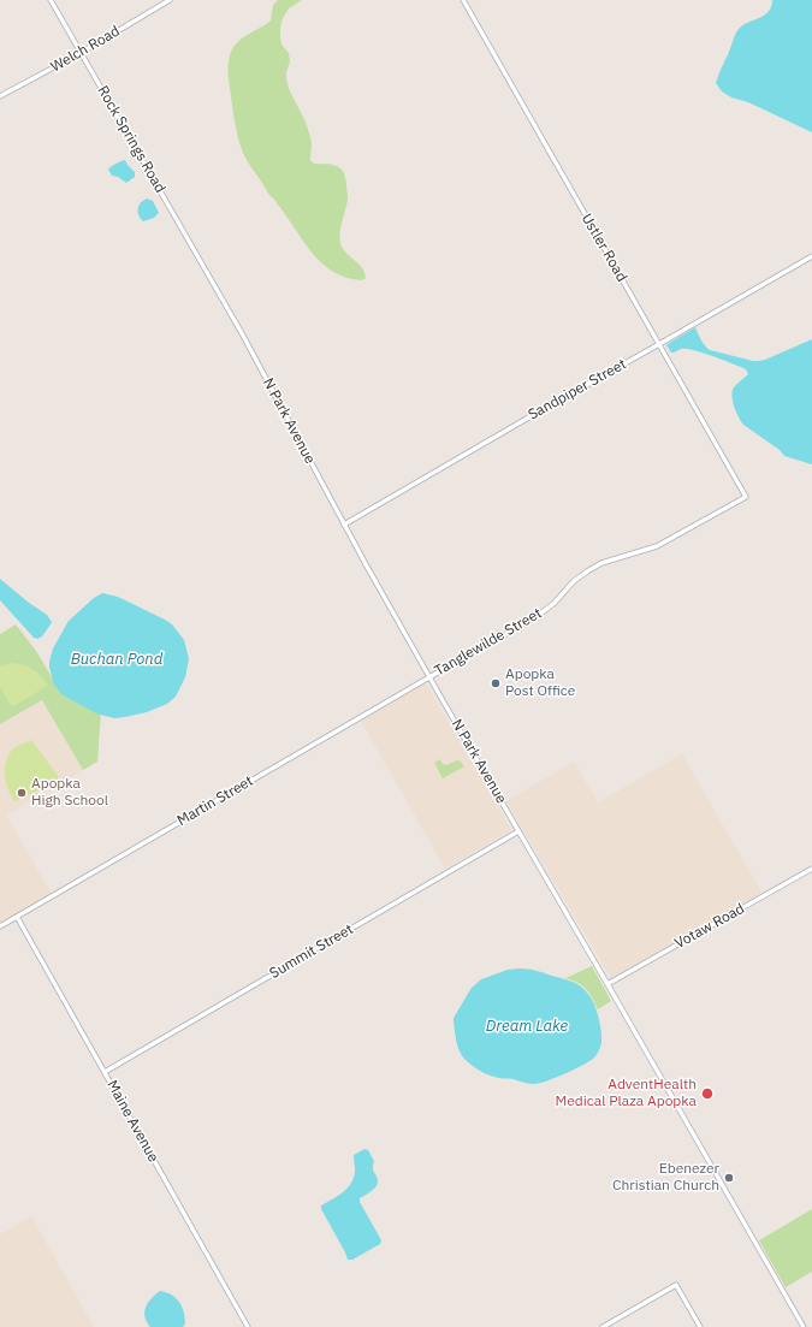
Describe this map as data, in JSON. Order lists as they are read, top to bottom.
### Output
{
  "streets": {
    "street": [
      "Welch Road",
      "Rock Springs Road",
      "Ustler Road",
      "Sandpiper Street",
      "N Park Avenue",
      "Tanglewilde Street",
      "Martin Street",
      "Votaw Road",
      "Summit Street",
      "Maine Avenue"
    ]
  },
  "crossings": [
    ["Welch Road", "Rock Springs Road"],
    ["Rock Springs Road", "N Park Avenue"],
    ["Ustler Road", "Sandpiper Street"],
    ["Ustler Road", "Tanglewilde Street"],
    ["Sandpiper Street", "N Park Avenue"],
    ["N Park Avenue", "Tanglewilde Street"],
    ["N Park Avenue", "Martin Street"],
    ["N Park Avenue", "Votaw Road"],
    ["N Park Avenue", "Summit Street"],
    ["Tanglewilde Street", "Martin Street"],
    ["Martin Street", "Maine Avenue"],
    ["Summit Street", "Maine Avenue"]
  ],
  "water": ["Buchan Pond", "Dream Lake"],
  "places": [
    "Apopka Post Office",
    "Apopka High School",
    "AdventHealth Medical Plaza Apopka",
    "Ebenezer Christian Church"
  ]
}
